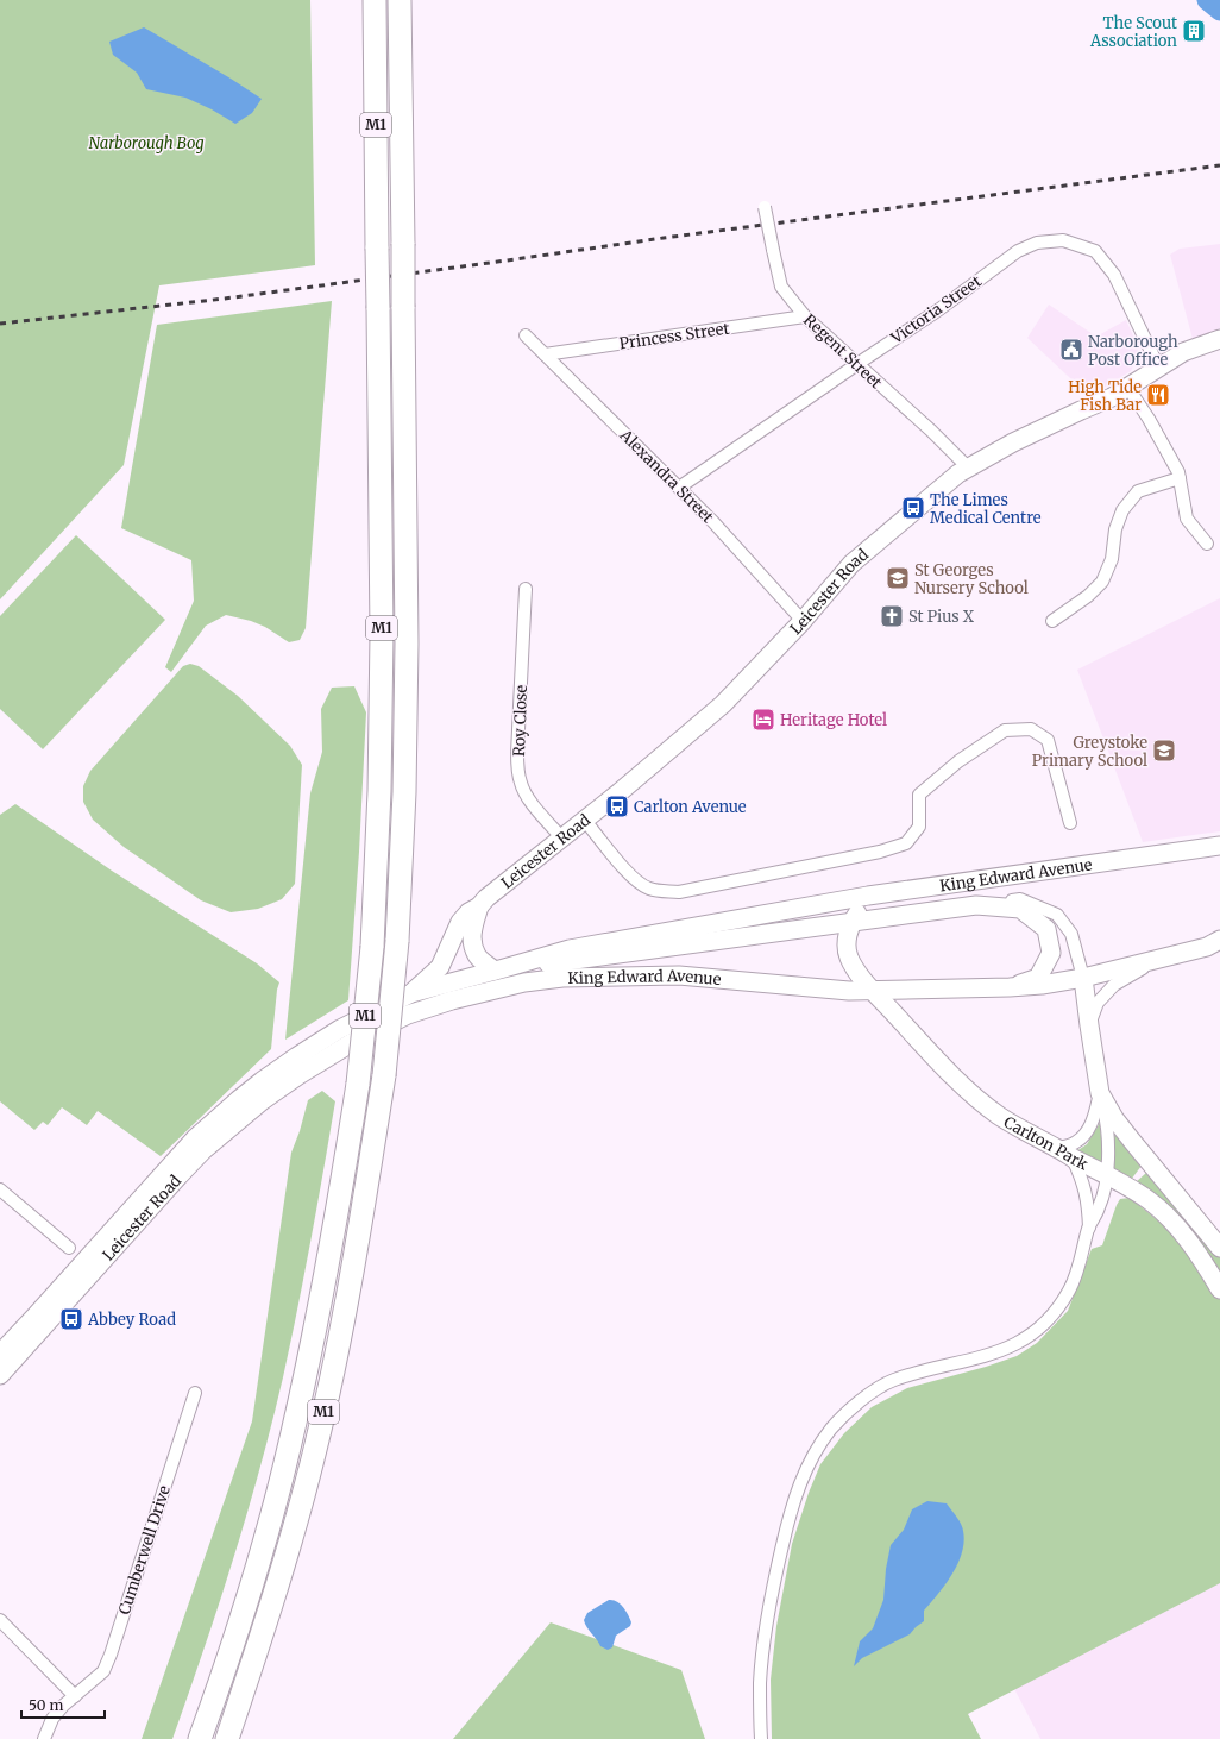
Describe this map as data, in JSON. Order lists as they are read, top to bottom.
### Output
{
  "streets": {
    "highway": ["M1"],
    "main road": ["Leicester Road", "King Edward Avenue", "Carlton Park"],
    "street": [
      "Victoria Street",
      "Princess Street",
      "Regent Street",
      "Alexandra Street",
      "Roy Close",
      "Cumberwell Drive"
    ]
  },
  "crossings": [
    ["Victoria Street", "Regent Street"],
    ["Victoria Street", "Alexandra Street"],
    ["Victoria Street", "Leicester Road"],
    ["Princess Street", "Regent Street"],
    ["Princess Street", "Alexandra Street"],
    ["Regent Street", "Leicester Road"],
    ["Alexandra Street", "Leicester Road"],
    ["Leicester Road", "Roy Close"],
    ["Leicester Road", "King Edward Avenue"],
    ["King Edward Avenue", "Carlton Park"]
  ],
  "parks": ["Narborough Bog"],
  "places": {
    "building": ["The Scout Association"],
    "public building": ["Narborough Post Office"],
    "restaurant": ["High Tide Fish Bar"],
    "bus stop": ["The Limes Medical Centre", "Carlton Avenue", "Abbey Road"],
    "school or university": ["St Georges Nursery School", "Greystoke Primary School"],
    "church": ["St Pius X"],
    "hotel": ["Heritage Hotel"]
  },
  "scale_bar": "50 m"
}
